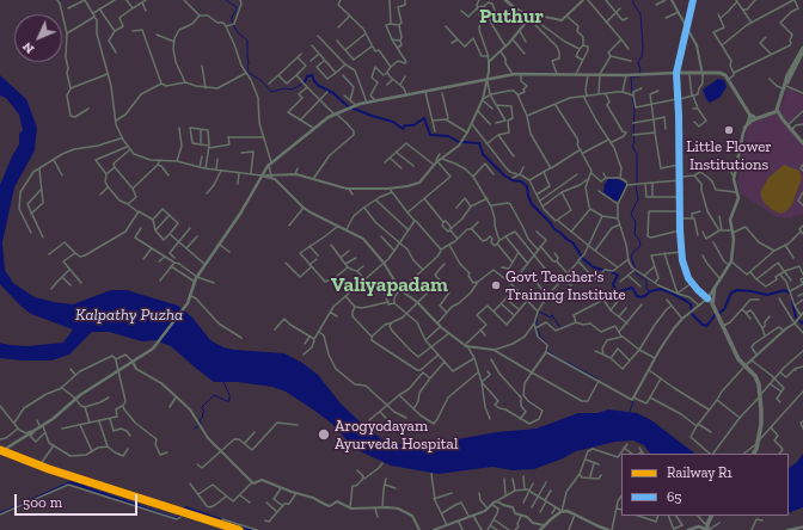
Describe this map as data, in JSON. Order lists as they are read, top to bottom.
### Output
{
  "districts": ["Puthur", "Valiyapadam"],
  "water": ["Kalpathy Puzha"],
  "places": ["Little Flower Institutions", "Govt Teacher's Training Institute", "Arogyodayam Ayurveda Hospital"],
  "lines": ["transit line 65", "rail line R1"],
  "legend": ["Railway R1", "65"],
  "scale_bar": "500 m",
  "north": "bottom left"
}
